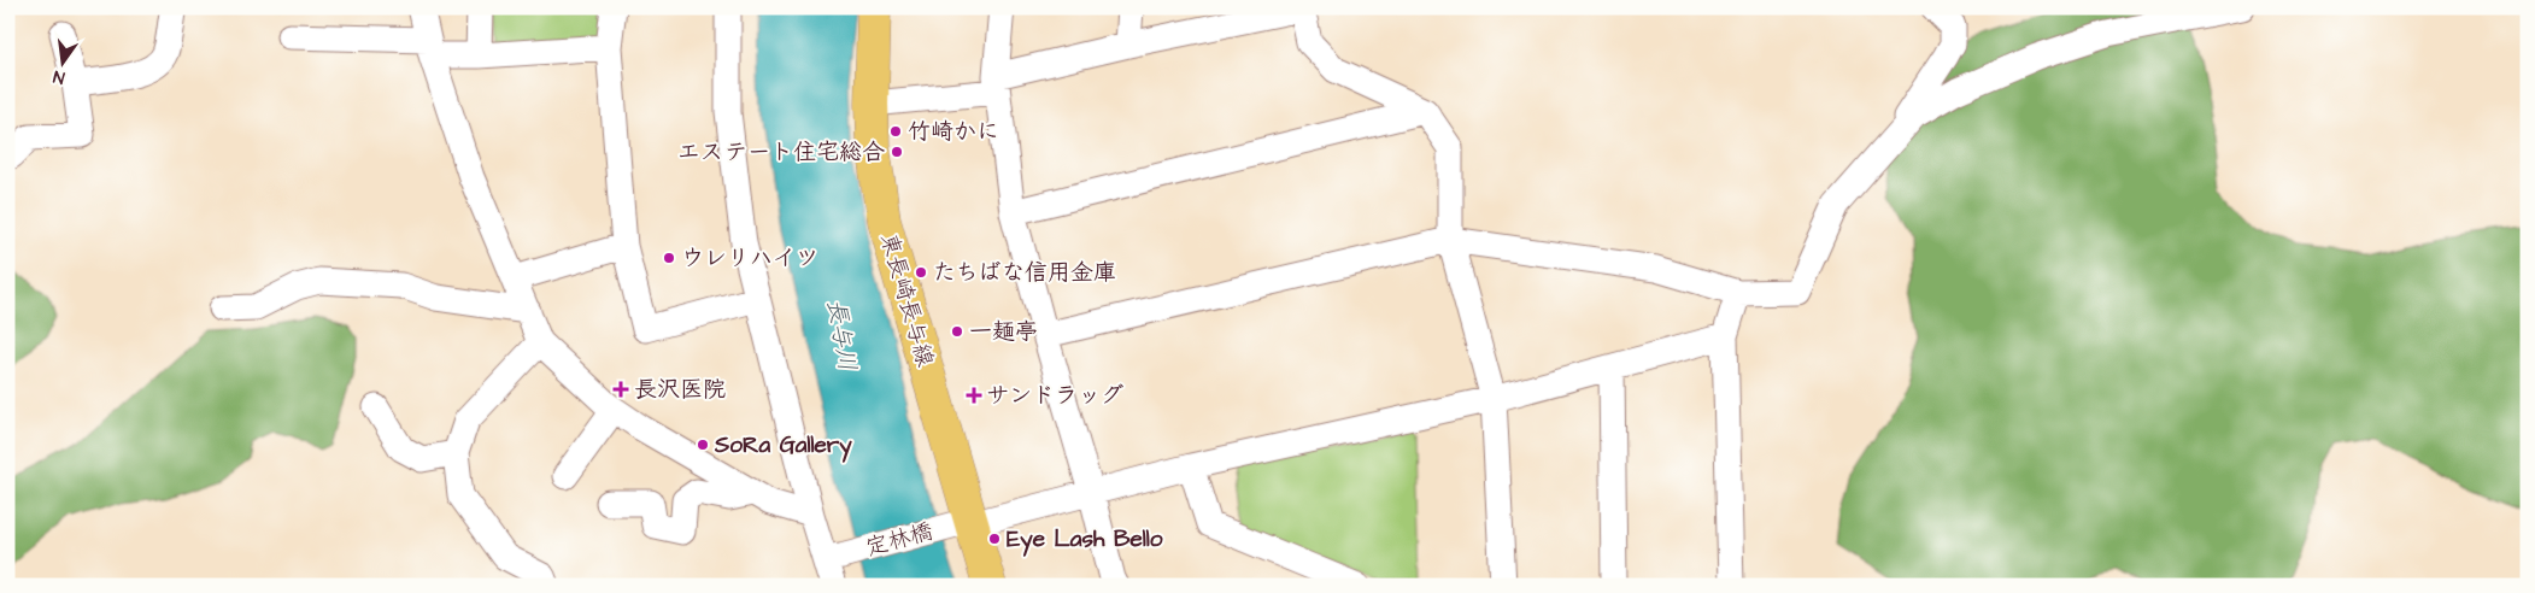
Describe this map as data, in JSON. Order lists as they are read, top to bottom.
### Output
{
  "streets": {
    "main road": ["東長崎長与線"],
    "street": ["定林橋"]
  },
  "crossings": [
    ["東長崎長与線", "定林橋"]
  ],
  "water": ["長与川"],
  "places": {
    "other": [
      "竹崎かに",
      "エステート住宅総合",
      "ウレリハイツ",
      "たちばな信用金庫",
      "一麺亭",
      "SoRa Gallery",
      "Eye Lash Bello"
    ],
    "health": ["長沢医院", "サンドラッグ"]
  },
  "north": "bottom"
}
